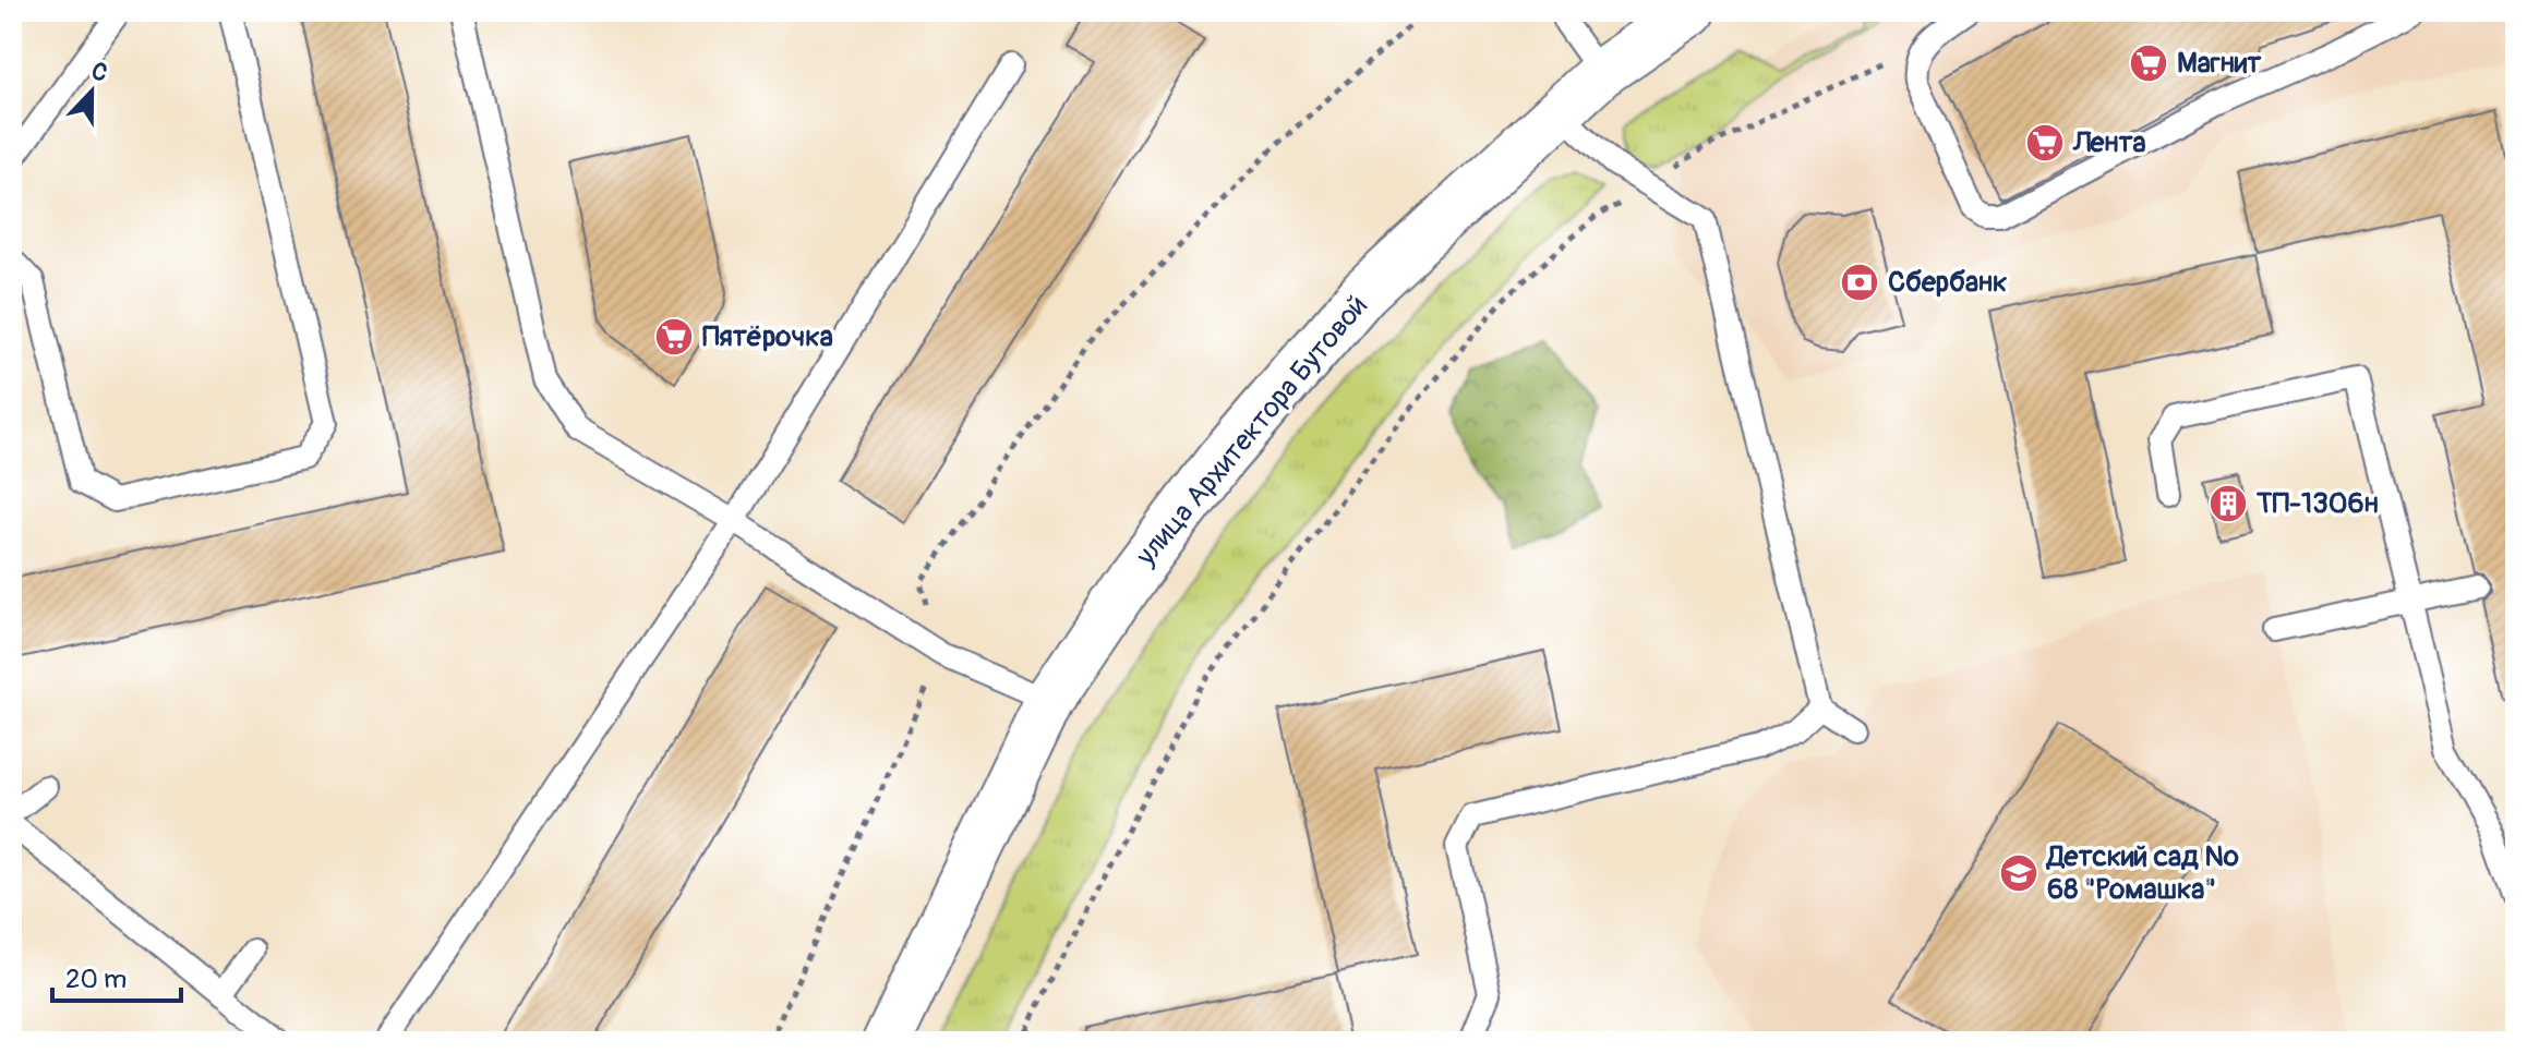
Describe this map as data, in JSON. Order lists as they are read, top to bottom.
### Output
{
  "streets": {
    "main road": ["улица Архитектора Бутовой"]
  },
  "places": {
    "supermarket": ["Магнит", "Лента", "Пятёрочка"],
    "bank": ["Сбербанк"],
    "building": ["ТП-1306н"],
    "school or university": ["Детский сад № 68 \"Ромашка\""]
  },
  "scale_bar": "20 m",
  "north": "top"
}
